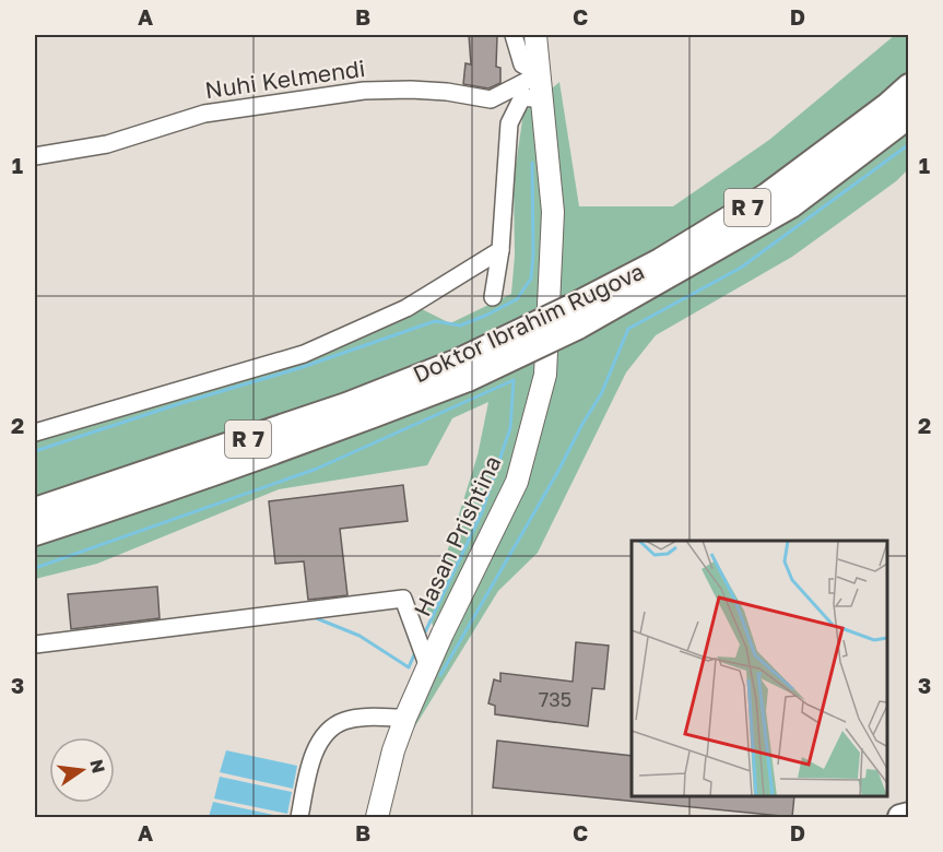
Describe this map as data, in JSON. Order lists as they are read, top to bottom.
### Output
{
  "streets": {
    "highway": ["R 7", "Doktor Ibrahim Rugova"],
    "main road": ["Hasan Prishtina"],
    "street": ["Nuhi Kelmendi"]
  },
  "crossings": [
    ["Nuhi Kelmendi", "Hasan Prishtina"]
  ],
  "house_numbers": ["735"],
  "north": "right",
  "grid": {
    "columns": [
      "A",
      "B",
      "C",
      "D"
    ],
    "rows": ["1", "2", "3"]
  }
}
